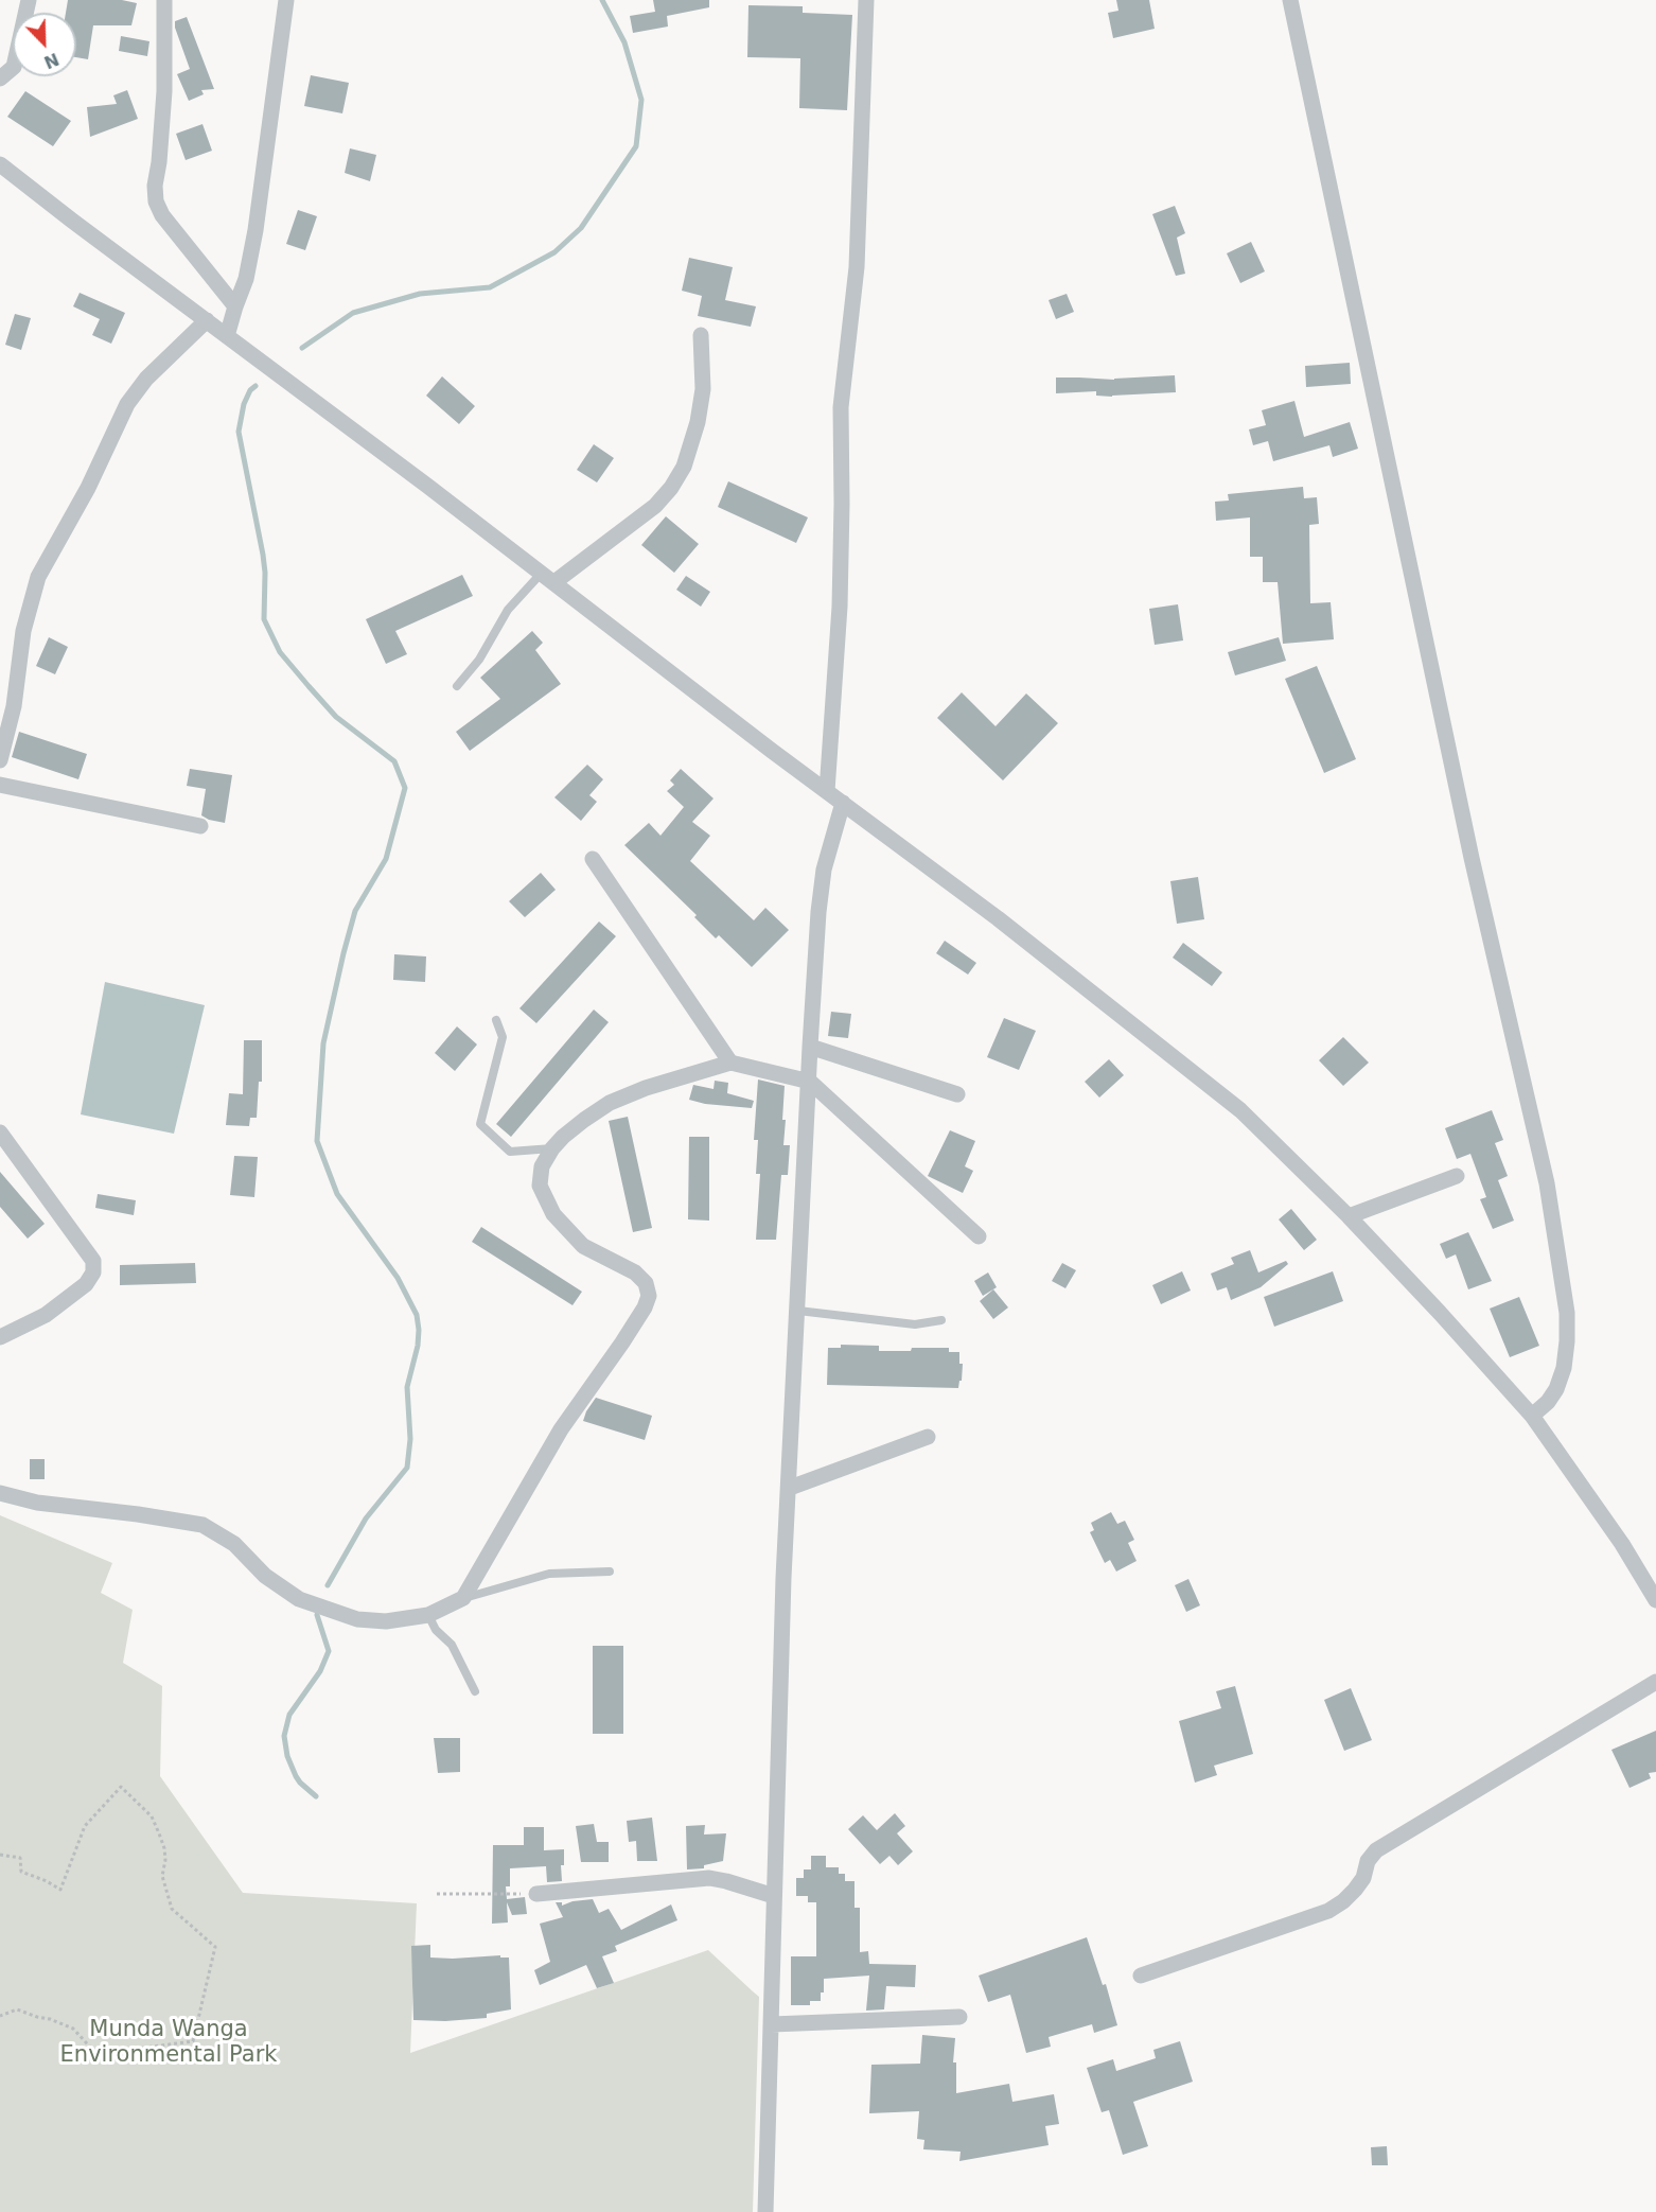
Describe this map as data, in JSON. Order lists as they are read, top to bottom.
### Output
{
  "parks": ["Munda Wanga Environmental Park"],
  "north": "bottom right"
}
